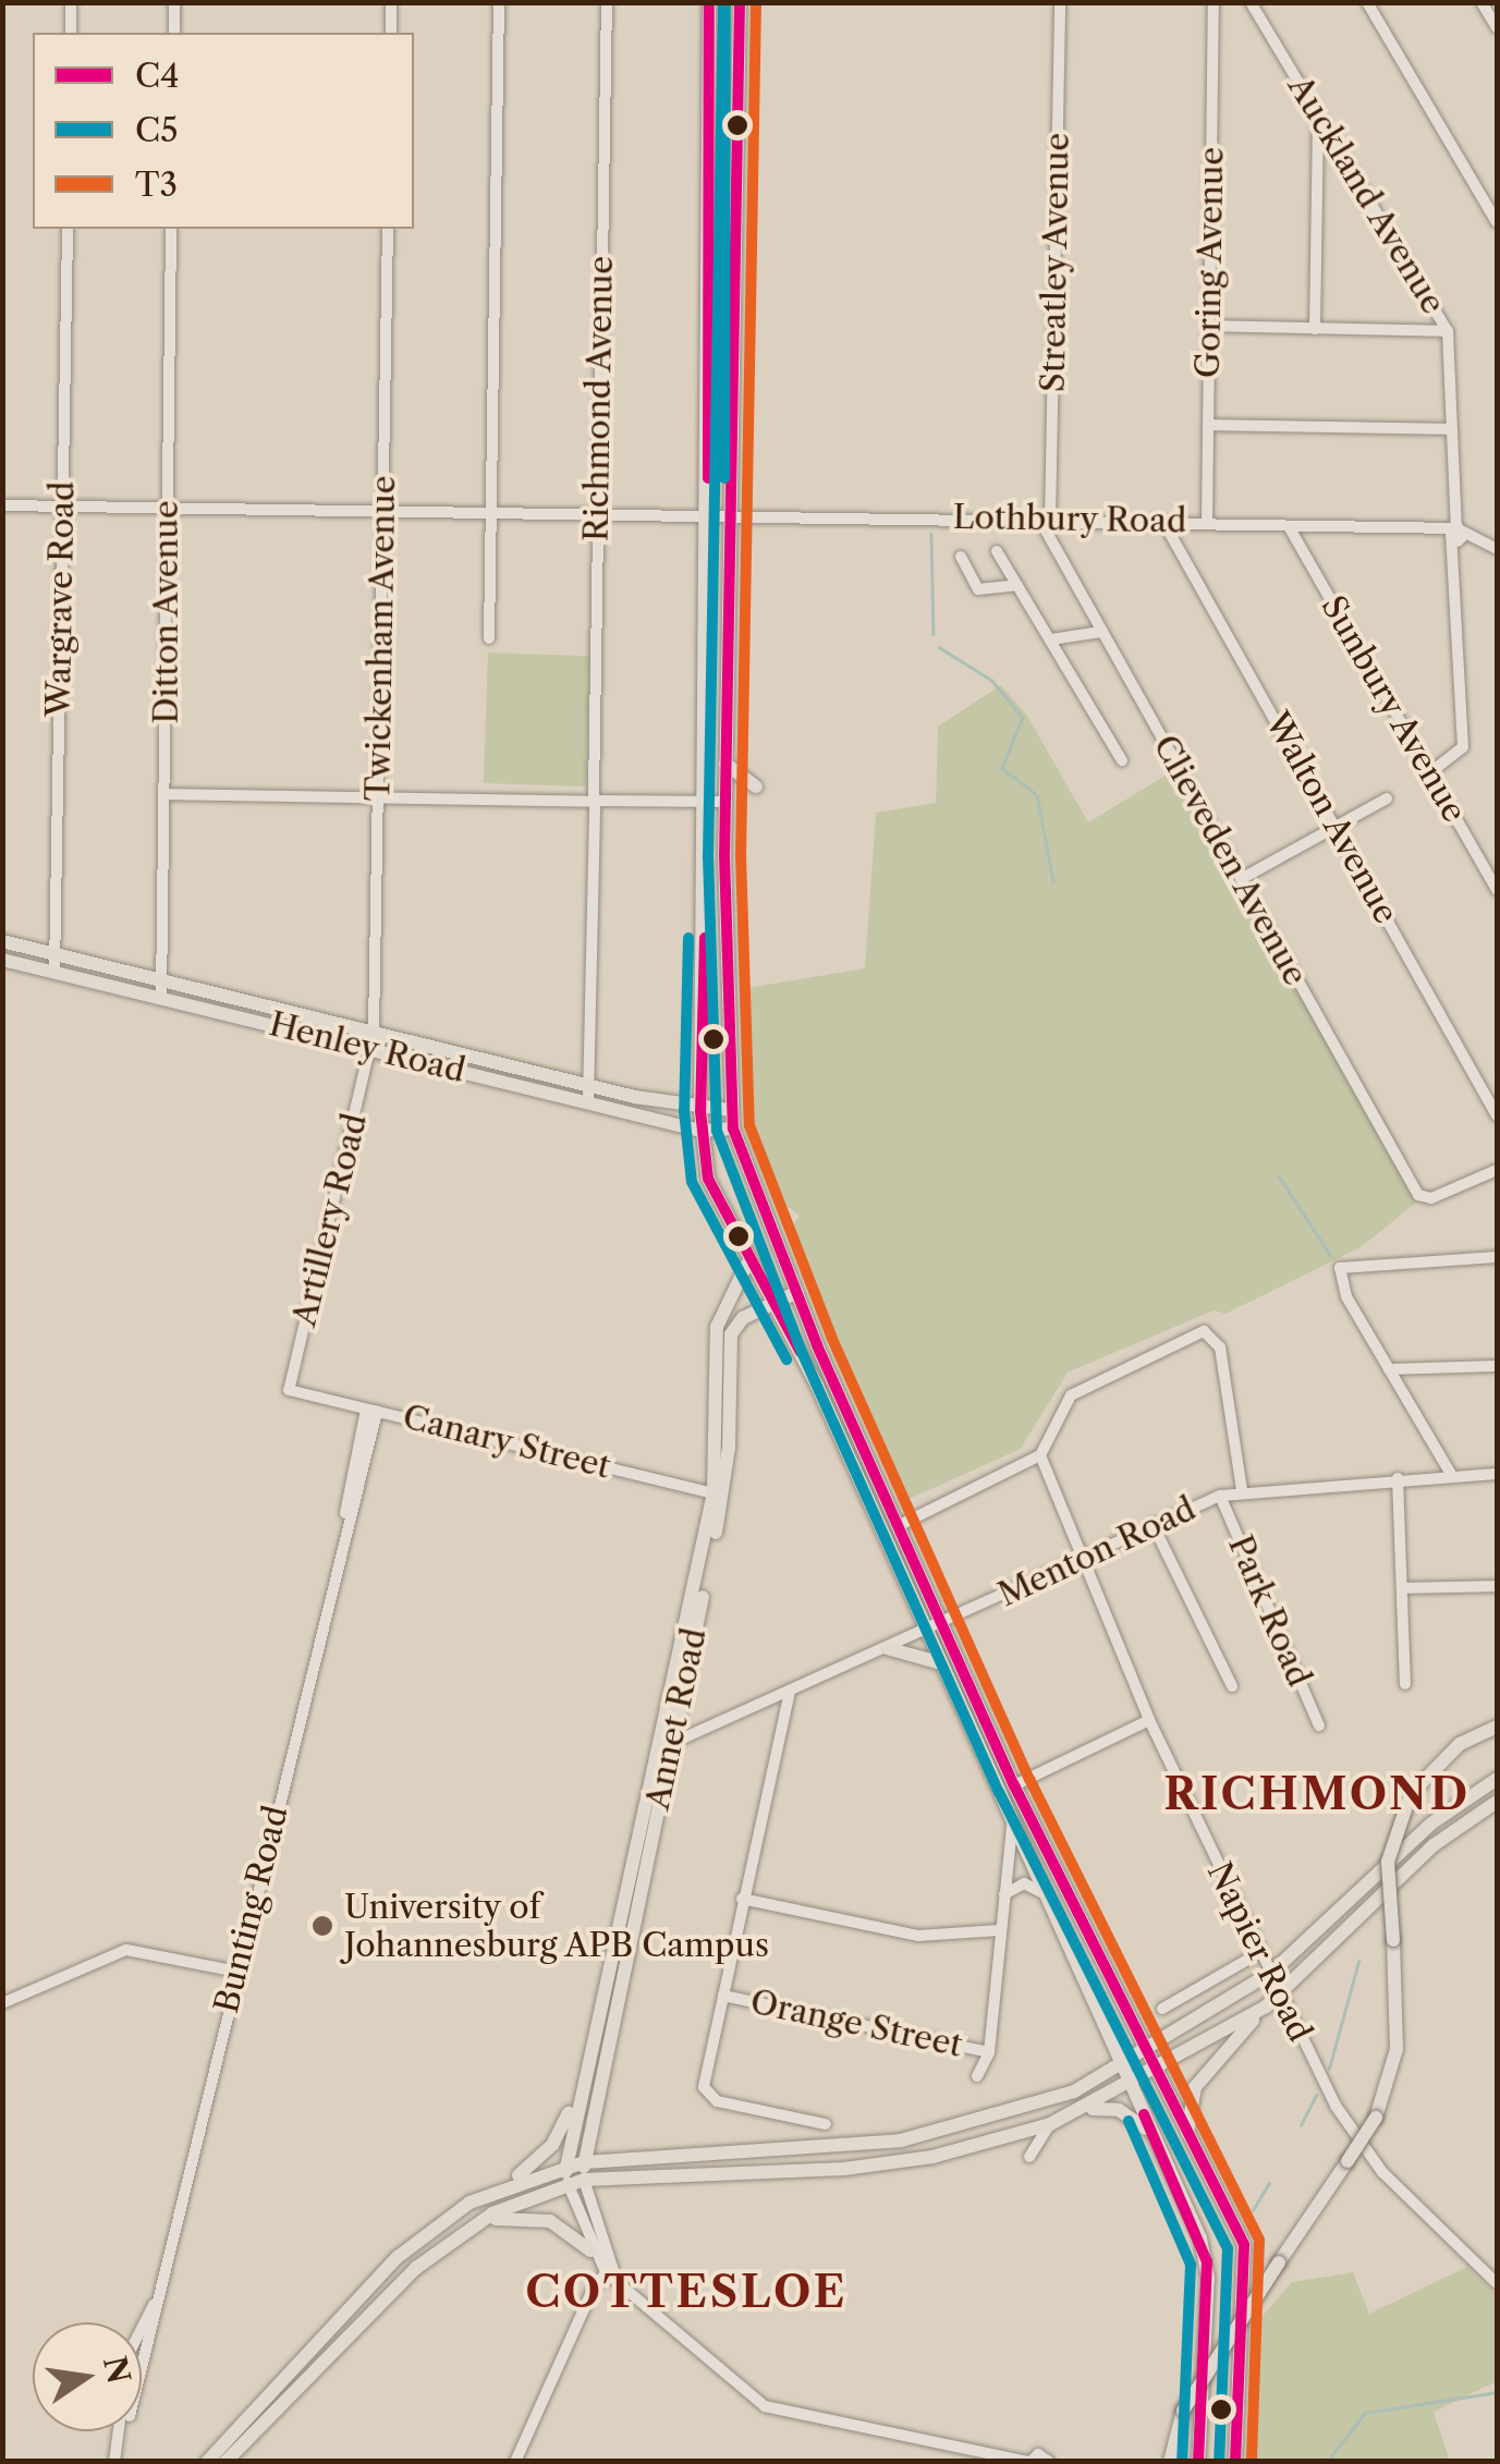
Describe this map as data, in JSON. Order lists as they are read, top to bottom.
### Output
{
  "streets": {
    "main road": ["Henley Road", "Annet Road"],
    "street": [
      "Auckland Avenue",
      "Streatley Avenue",
      "Goring Avenue",
      "Richmond Avenue",
      "Lothbury Road",
      "Wargrave Road",
      "Ditton Avenue",
      "Twickenham Avenue",
      "Sunbury Avenue",
      "Walton Avenue",
      "Clieveden Avenue",
      "Artillery Road",
      "Canary Street",
      "Menton Road",
      "Park Road",
      "Bunting Road",
      "Napier Road",
      "Orange Street"
    ]
  },
  "crossings": [
    ["Auckland Avenue", "Lothbury Road"],
    ["Auckland Avenue", "Sunbury Avenue"],
    ["Streatley Avenue", "Lothbury Road"],
    ["Streatley Avenue", "Clieveden Avenue"],
    ["Goring Avenue", "Lothbury Road"],
    ["Richmond Avenue", "Lothbury Road"],
    ["Richmond Avenue", "Henley Road"],
    ["Lothbury Road", "Wargrave Road"],
    ["Lothbury Road", "Ditton Avenue"],
    ["Lothbury Road", "Twickenham Avenue"],
    ["Lothbury Road", "Sunbury Avenue"],
    ["Lothbury Road", "Walton Avenue"],
    ["Lothbury Road", "Clieveden Avenue"],
    ["Wargrave Road", "Henley Road"],
    ["Ditton Avenue", "Henley Road"],
    ["Twickenham Avenue", "Henley Road"],
    ["Twickenham Avenue", "Artillery Road"],
    ["Henley Road", "Artillery Road"],
    ["Artillery Road", "Canary Street"],
    ["Canary Street", "Annet Road"],
    ["Canary Street", "Bunting Road"],
    ["Menton Road", "Park Road"],
    ["Menton Road", "Annet Road"],
    ["Menton Road", "Napier Road"],
    ["Park Road", "Napier Road"]
  ],
  "districts": ["RICHMOND", "COTTESLOE"],
  "places": ["University of Johannesburg APB Campus"],
  "lines": ["transit line C4", "transit line C5", "transit line T3"],
  "legend": ["C4", "C5", "T3"],
  "north": "right"
}
